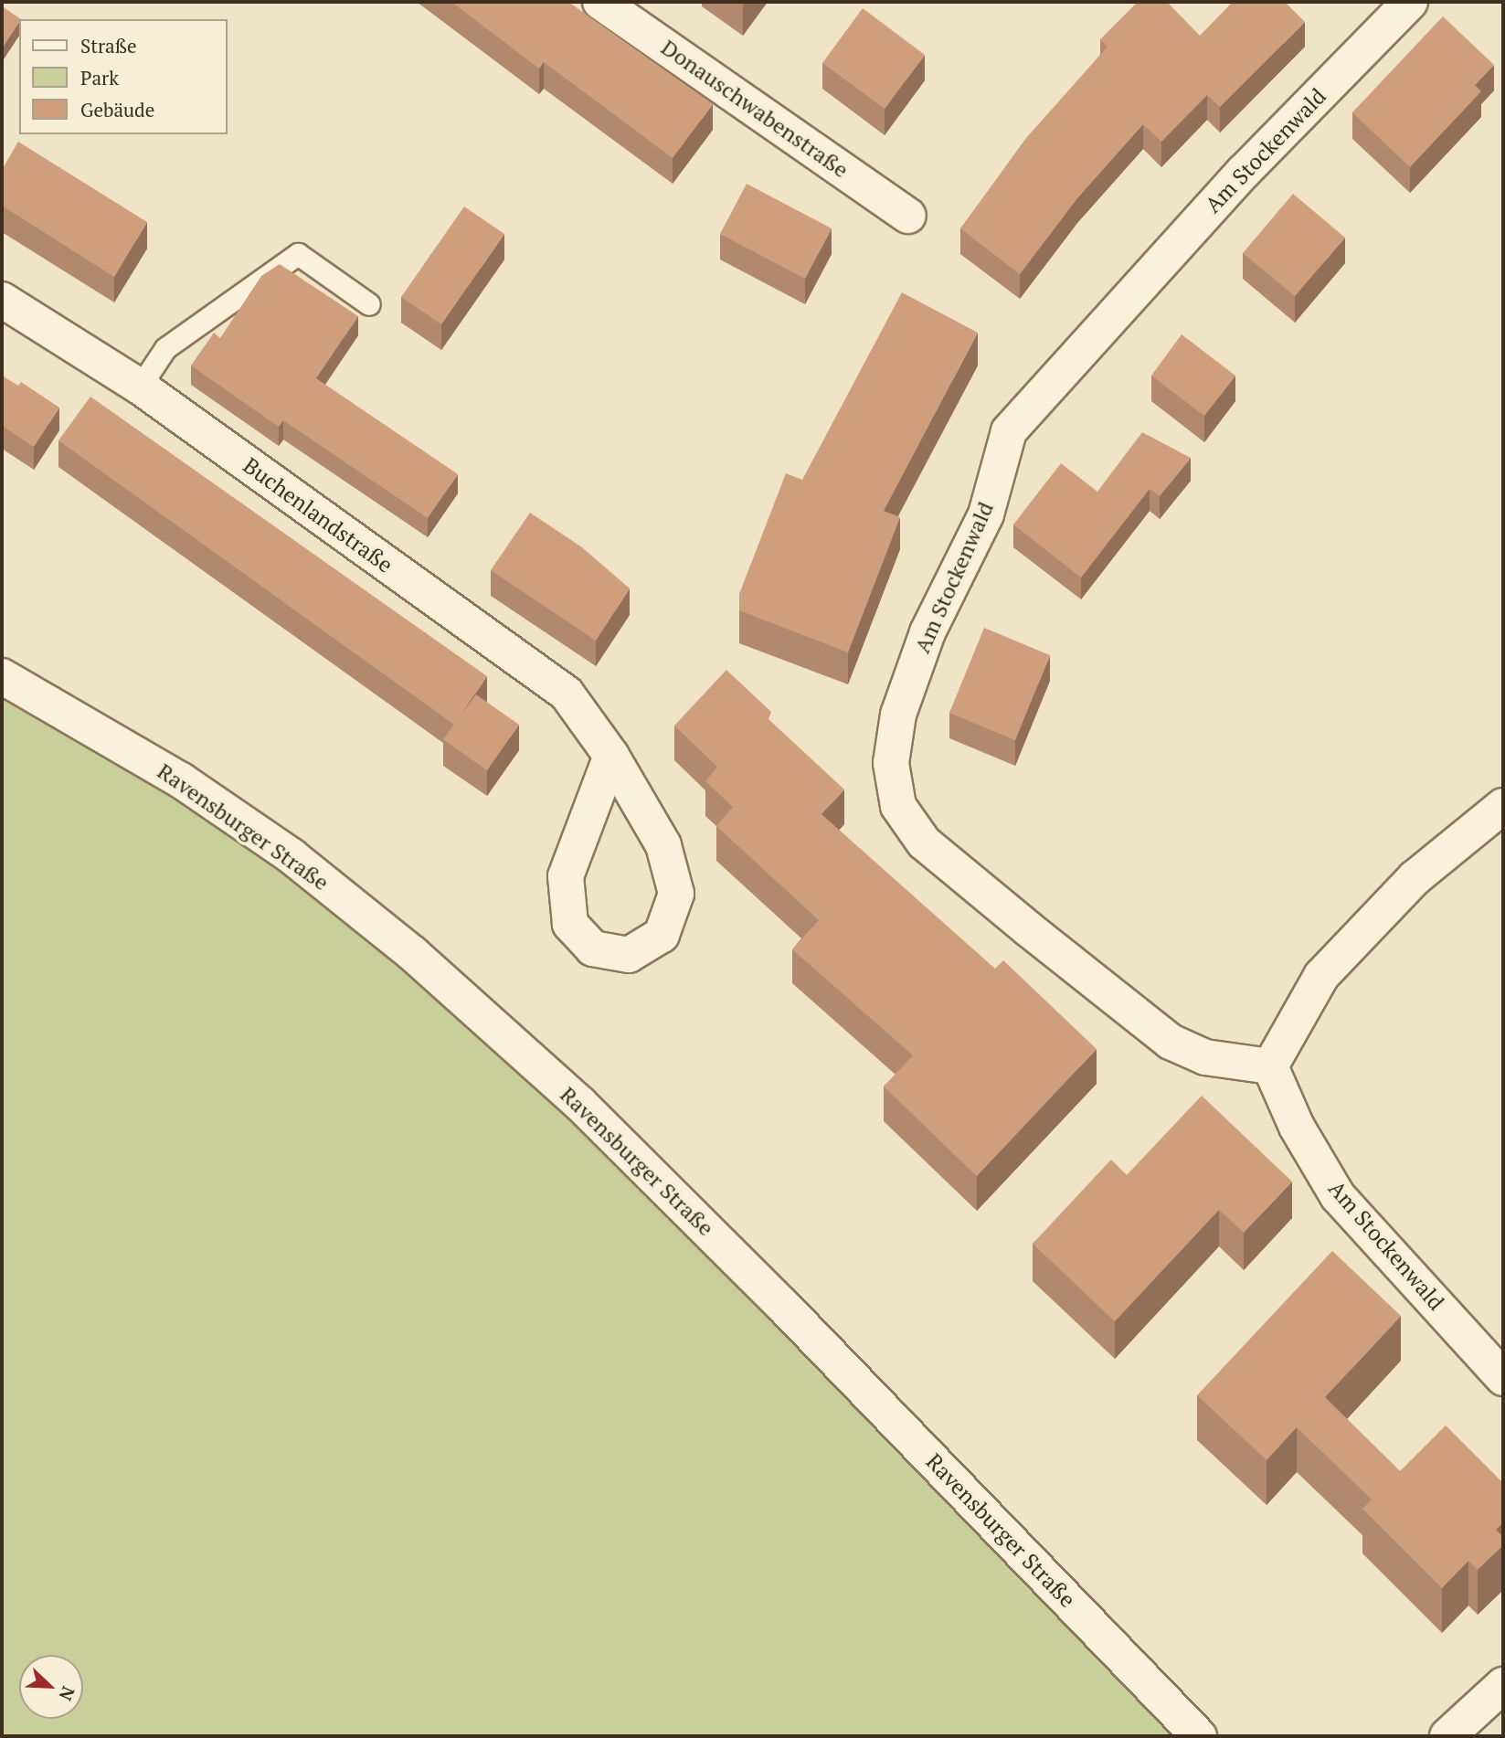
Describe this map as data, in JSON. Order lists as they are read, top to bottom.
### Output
{
  "streets": {
    "street": [
      "Donauschwabenstraße",
      "Am Stockenwald",
      "Buchenlandstraße",
      "Ravensburger Straße"
    ]
  },
  "legend": ["Straße", "Park", "Gebäude"],
  "north": "bottom right"
}
